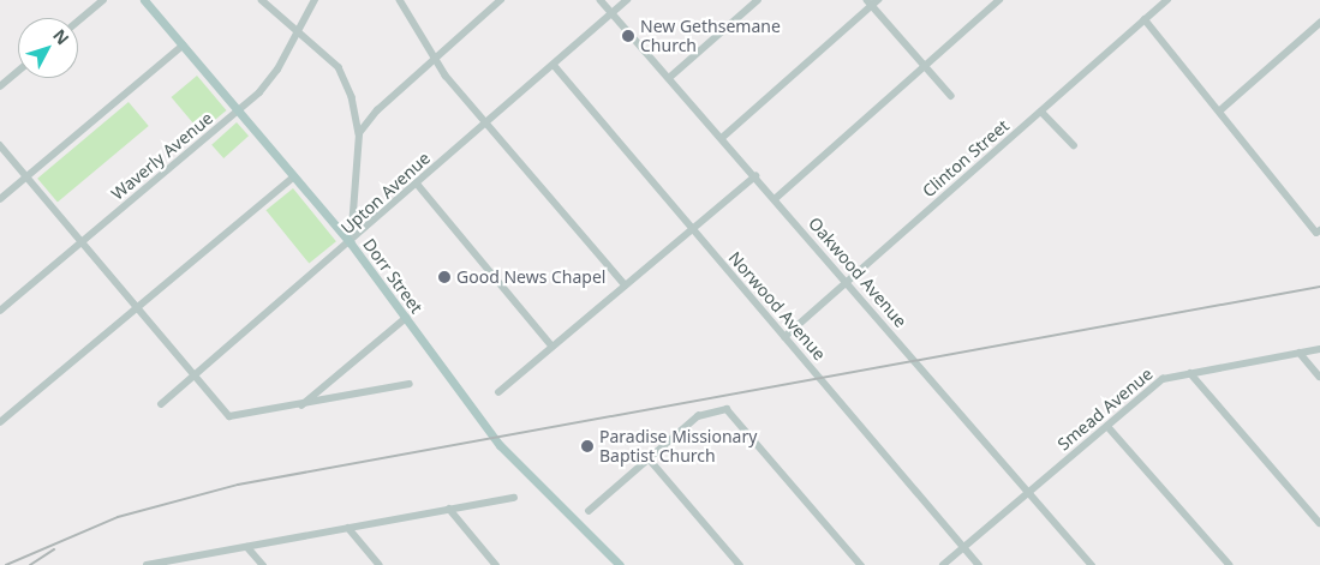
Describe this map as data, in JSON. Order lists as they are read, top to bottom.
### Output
{
  "streets": {
    "main road": ["Dorr Street"],
    "street": [
      "Waverly Avenue",
      "Clinton Street",
      "Upton Avenue",
      "Oakwood Avenue",
      "Norwood Avenue",
      "Smead Avenue"
    ]
  },
  "crossings": [
    ["Waverly Avenue", "Dorr Street"],
    ["Clinton Street", "Oakwood Avenue"],
    ["Clinton Street", "Norwood Avenue"],
    ["Upton Avenue", "Oakwood Avenue"],
    ["Upton Avenue", "Dorr Street"],
    ["Upton Avenue", "Norwood Avenue"],
    ["Oakwood Avenue", "Smead Avenue"],
    ["Norwood Avenue", "Smead Avenue"]
  ],
  "places": ["New Gethsemane Church", "Good News Chapel", "Paradise Missionary Baptist Church"],
  "north": "top right"
}
